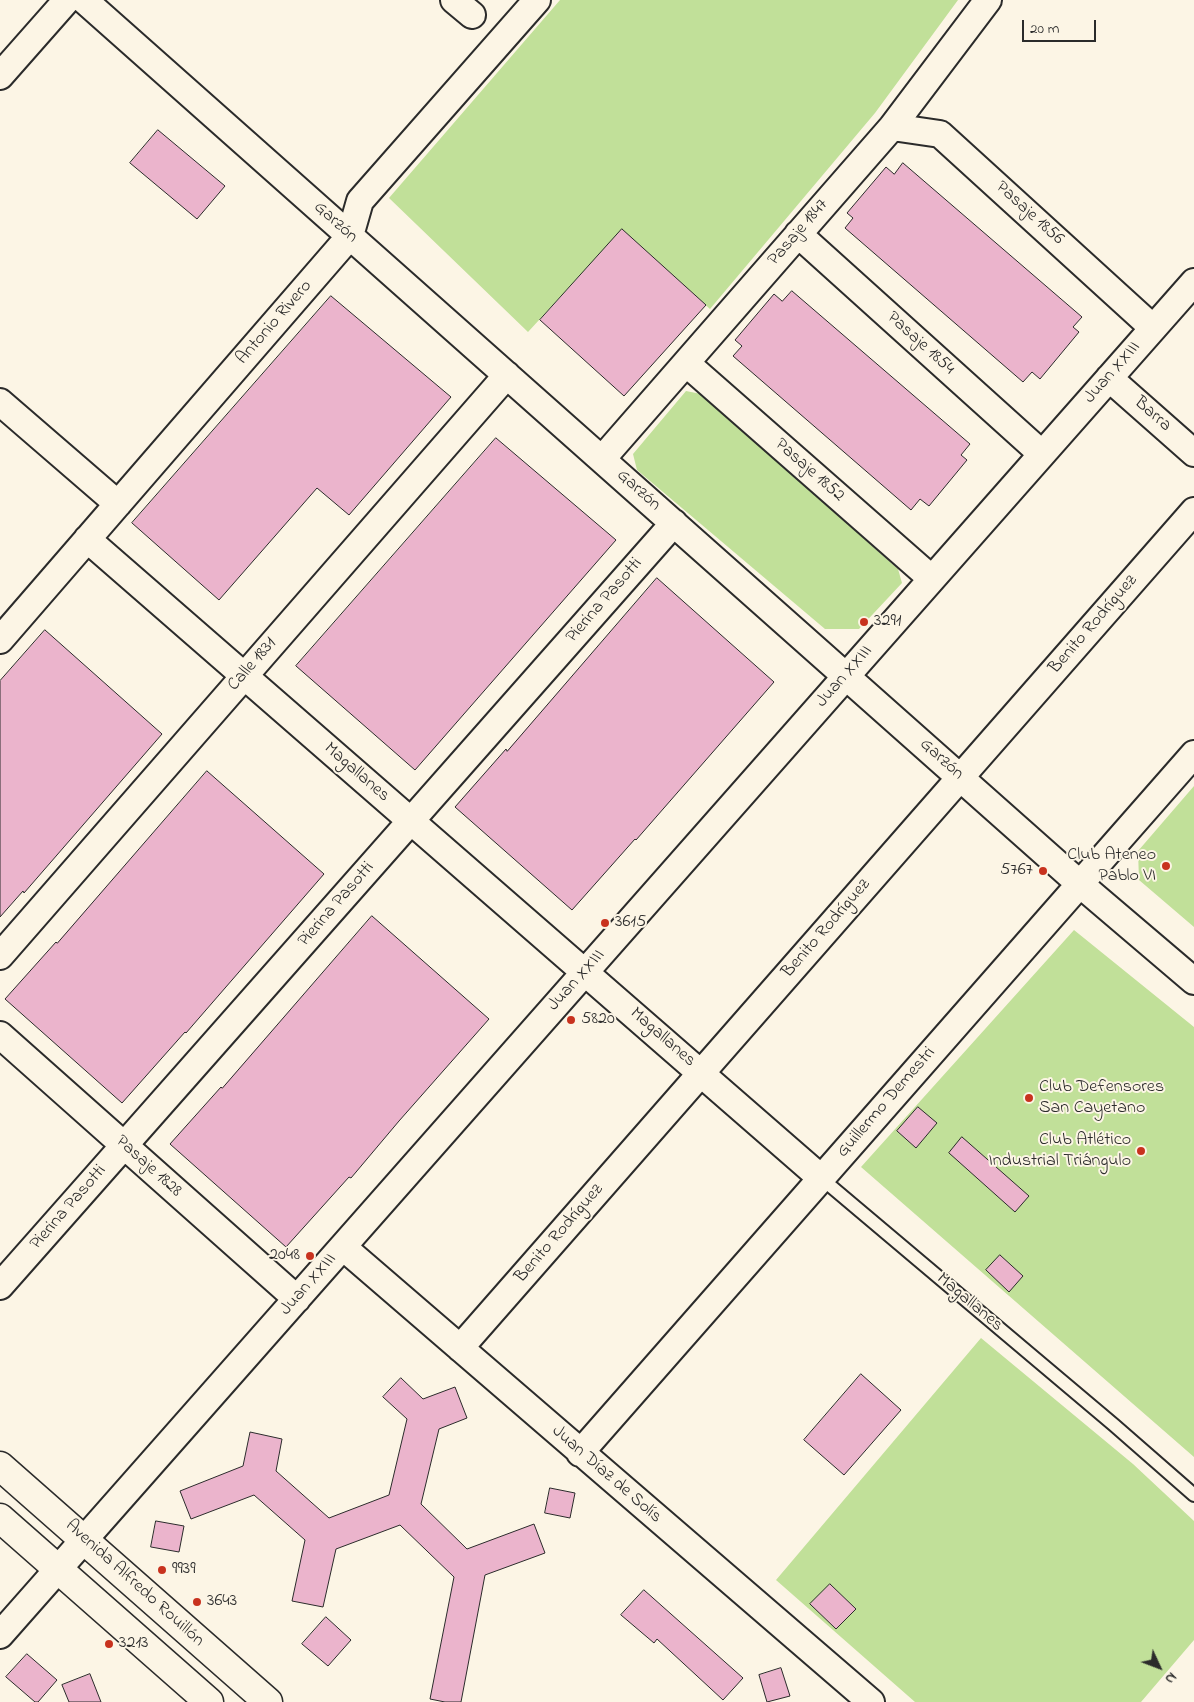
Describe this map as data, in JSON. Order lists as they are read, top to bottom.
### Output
{
  "streets": {
    "street": [
      "Pasaje 1856",
      "Garzón",
      "Pasaje 1847",
      "Antonio Rivero",
      "Pasaje 1854",
      "Juan XXIII",
      "Barra",
      "Pasaje 1852",
      "Pierina Pasotti",
      "Benito Rodríguez",
      "Calle 1831",
      "Magallanes",
      "Guillermo Demestri",
      "Pasaje 1828",
      "Juan Díaz de Solís",
      "Avenida Alfredo Rouillón"
    ]
  },
  "crossings": [
    ["Pasaje 1856", "Pasaje 1847"],
    ["Pasaje 1856", "Juan XXIII"],
    ["Garzón", "Pasaje 1847"],
    ["Garzón", "Antonio Rivero"],
    ["Garzón", "Juan XXIII"],
    ["Garzón", "Pierina Pasotti"],
    ["Garzón", "Benito Rodríguez"],
    ["Garzón", "Calle 1831"],
    ["Garzón", "Guillermo Demestri"],
    ["Pasaje 1847", "Pasaje 1854"],
    ["Pasaje 1847", "Pasaje 1852"],
    ["Antonio Rivero", "Magallanes"],
    ["Pasaje 1854", "Juan XXIII"],
    ["Juan XXIII", "Barra"],
    ["Juan XXIII", "Pasaje 1852"],
    ["Juan XXIII", "Magallanes"],
    ["Juan XXIII", "Pasaje 1828"],
    ["Juan XXIII", "Juan Díaz de Solís"],
    ["Juan XXIII", "Avenida Alfredo Rouillón"],
    ["Pierina Pasotti", "Magallanes"],
    ["Pierina Pasotti", "Pasaje 1828"],
    ["Benito Rodríguez", "Magallanes"],
    ["Benito Rodríguez", "Juan Díaz de Solís"],
    ["Calle 1831", "Magallanes"],
    ["Magallanes", "Guillermo Demestri"],
    ["Guillermo Demestri", "Juan Díaz de Solís"]
  ],
  "places": [
    "3291",
    "Club Ateneo Pablo VI",
    "5767",
    "3615",
    "5820",
    "Club Defensores San Cayetano",
    "Club Atlético Industrial Triángulo",
    "2048",
    "9939",
    "3643",
    "3213"
  ],
  "scale_bar": "20 m",
  "north": "bottom right"
}
